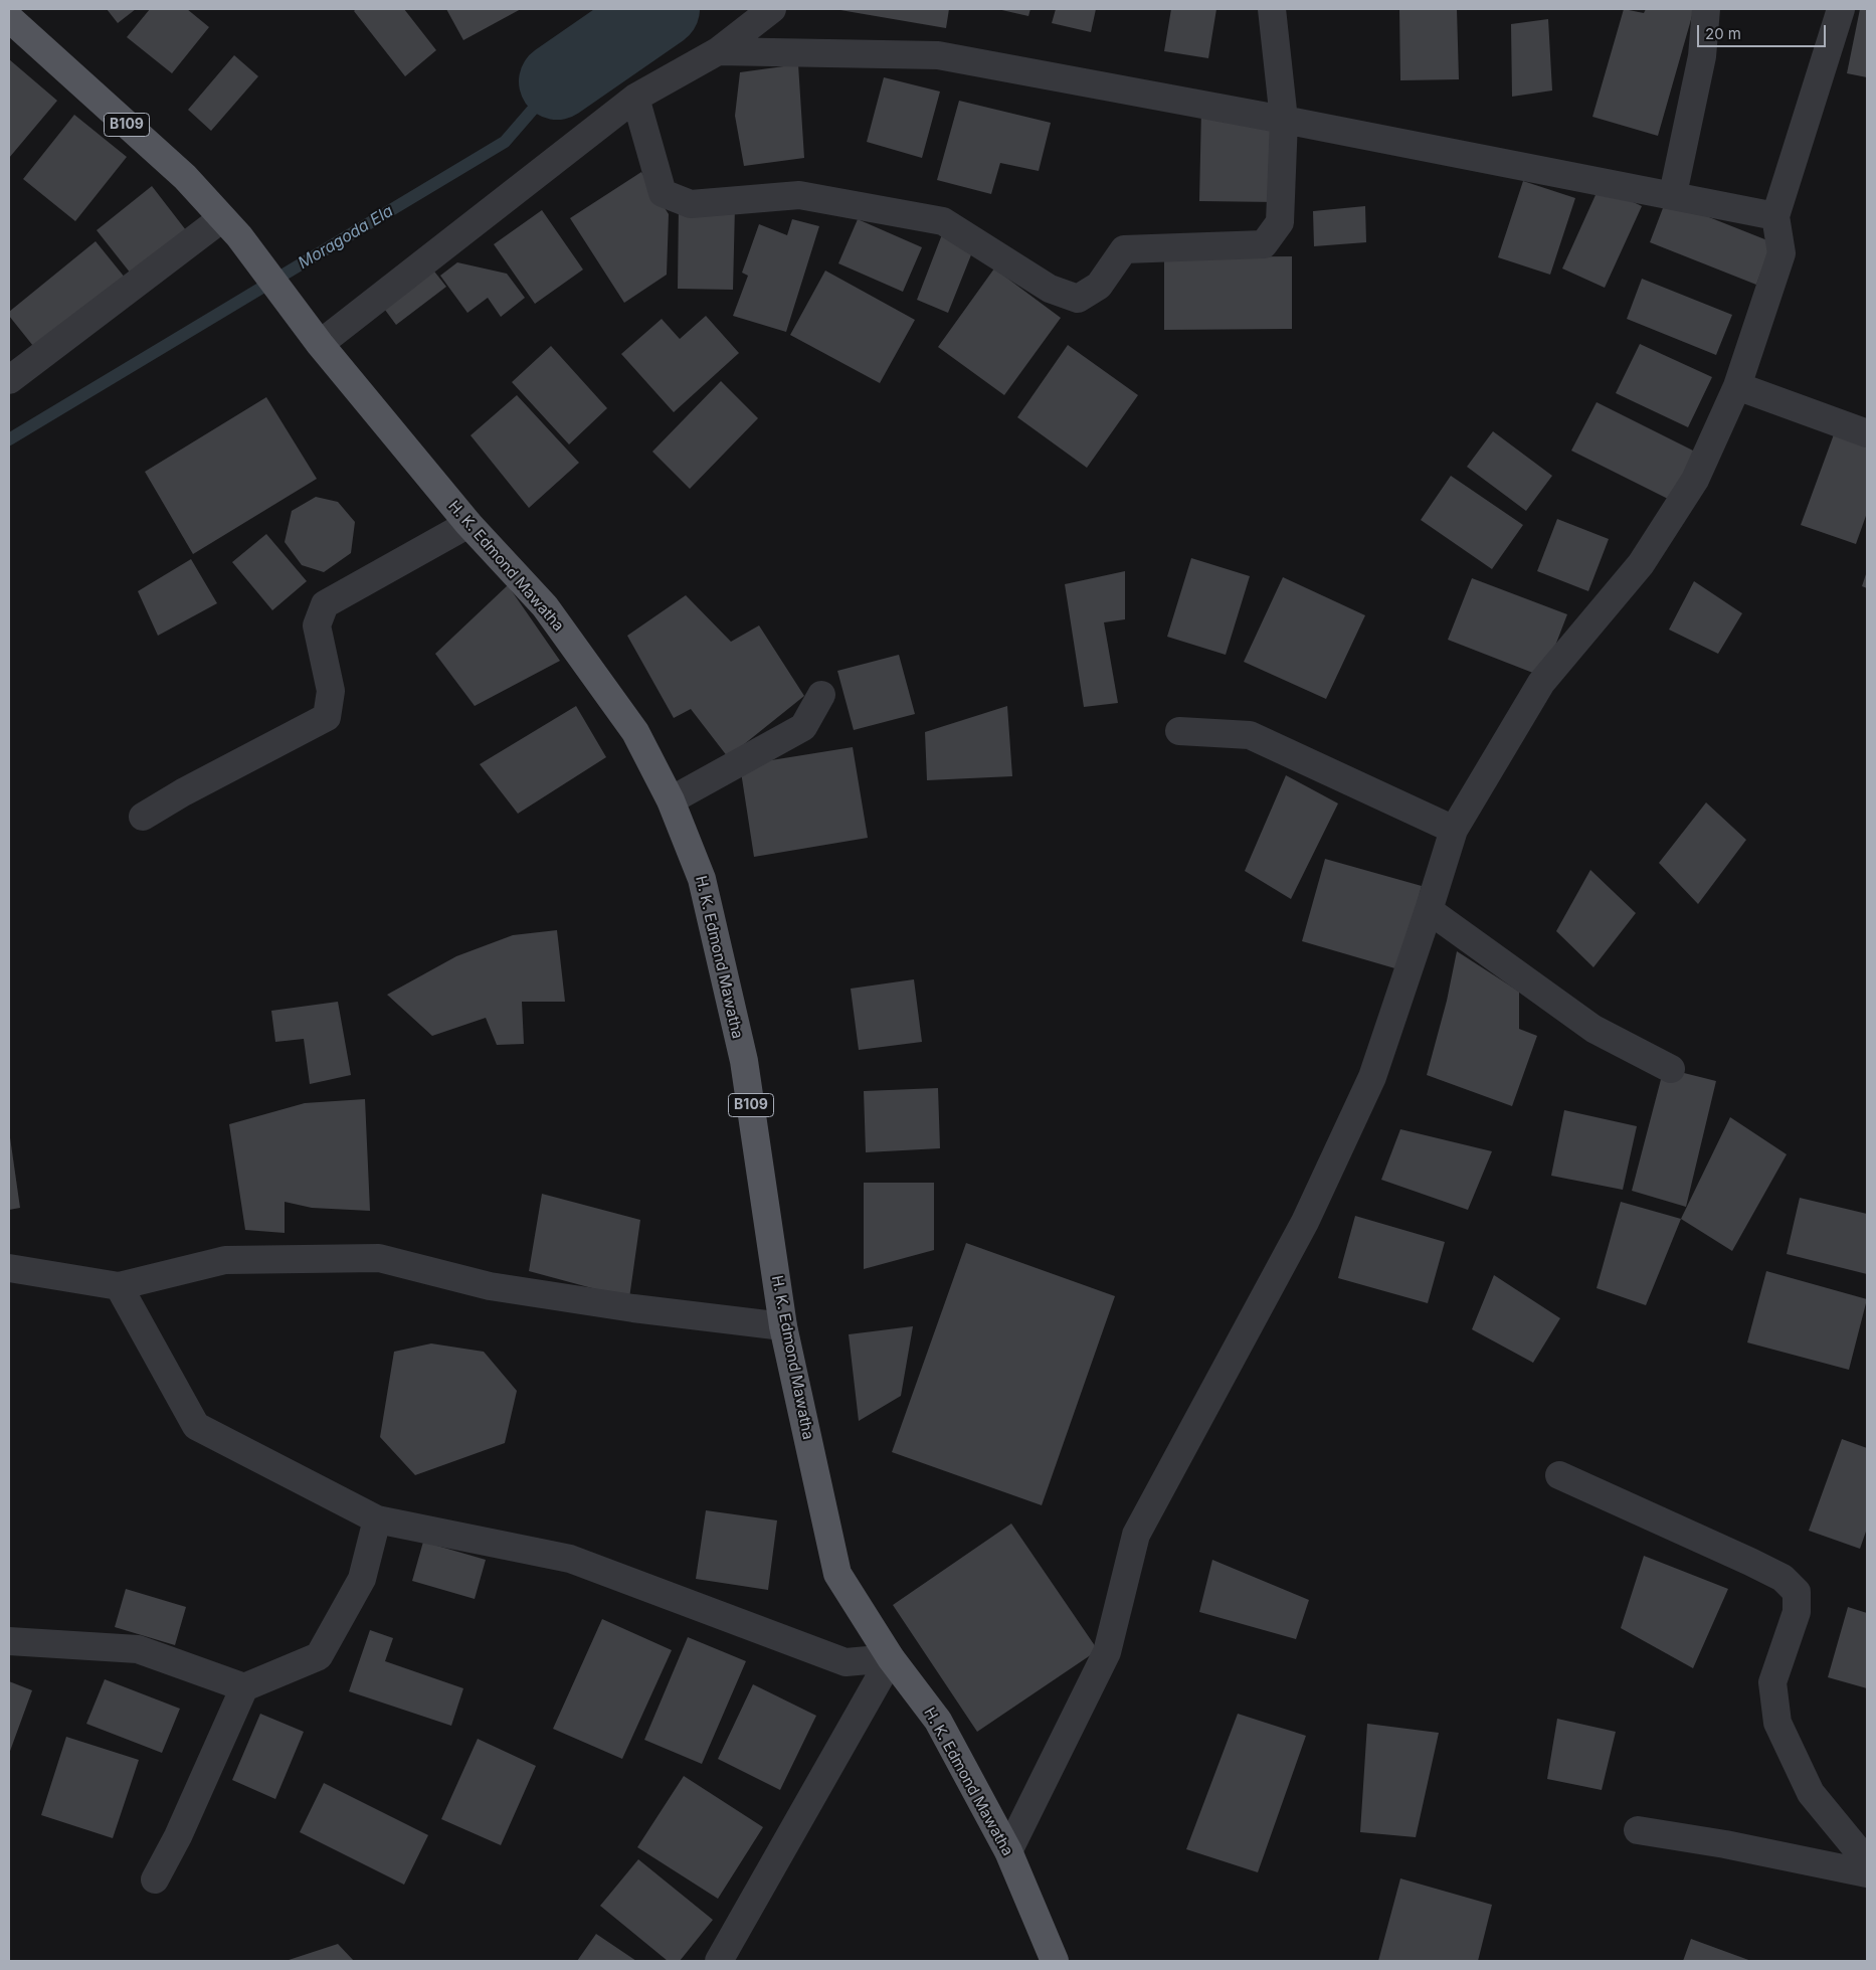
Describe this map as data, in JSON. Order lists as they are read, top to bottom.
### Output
{
  "streets": {
    "main road": ["B109", "H. K. Edmond Mawatha"]
  },
  "water": ["Moragoda Ela"],
  "scale_bar": "20 m"
}
